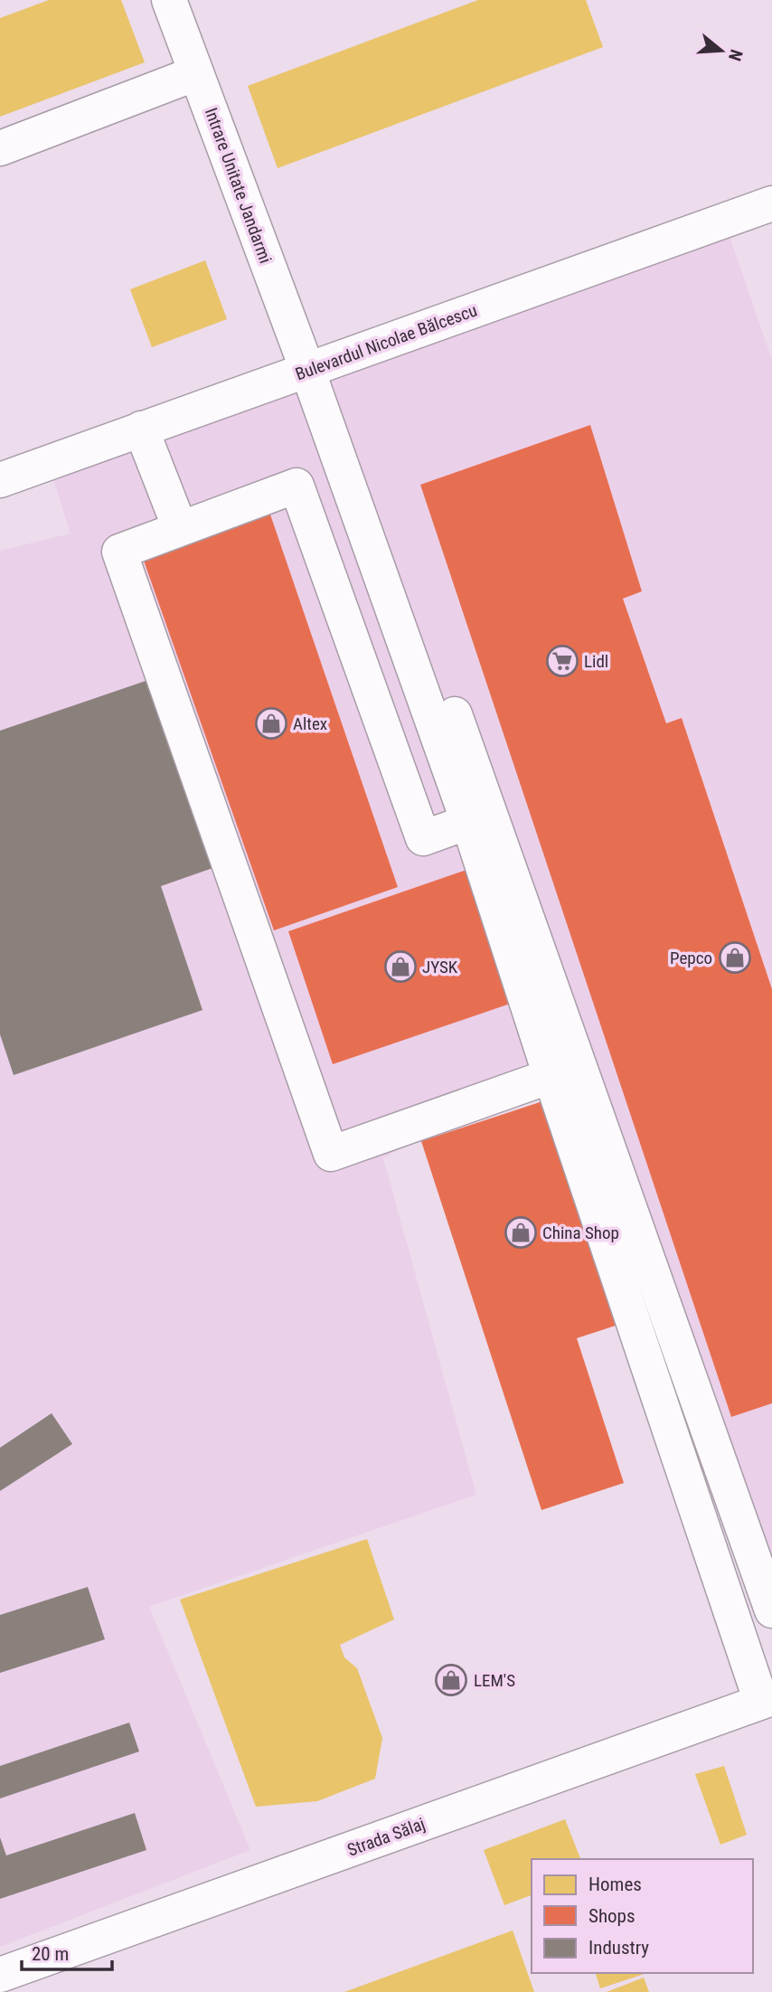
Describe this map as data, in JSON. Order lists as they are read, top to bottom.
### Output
{
  "streets": {
    "street": ["Intrare Unitate Jandarmi", "Bulevardul Nicolae Bălcescu", "Strada Sălaj"]
  },
  "crossings": [
    ["Intrare Unitate Jandarmi", "Bulevardul Nicolae Bălcescu"]
  ],
  "places": {
    "supermarket": ["Lidl"],
    "shop": [
      "Altex",
      "Pepco",
      "JYSK",
      "China Shop",
      "LEM'S"
    ]
  },
  "legend": ["Homes", "Shops", "Industry"],
  "scale_bar": "20 m",
  "north": "right"
}
